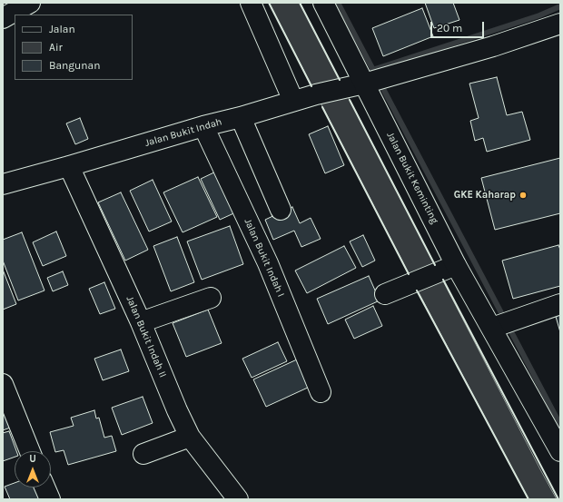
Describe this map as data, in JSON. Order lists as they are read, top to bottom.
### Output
{
  "streets": {
    "street": [
      "Jalan Bukit Indah",
      "Jalan Bukit Keminting",
      "Jalan Bukit Indah I",
      "Jalan Bukit Indah II"
    ]
  },
  "crossings": [
    ["Jalan Bukit Indah", "Jalan Bukit Keminting"],
    ["Jalan Bukit Indah", "Jalan Bukit Indah I"],
    ["Jalan Bukit Indah", "Jalan Bukit Indah II"]
  ],
  "places": ["GKE Kaharap"],
  "legend": ["Jalan", "Air", "Bangunan"],
  "scale_bar": "20 m",
  "north": "top"
}
